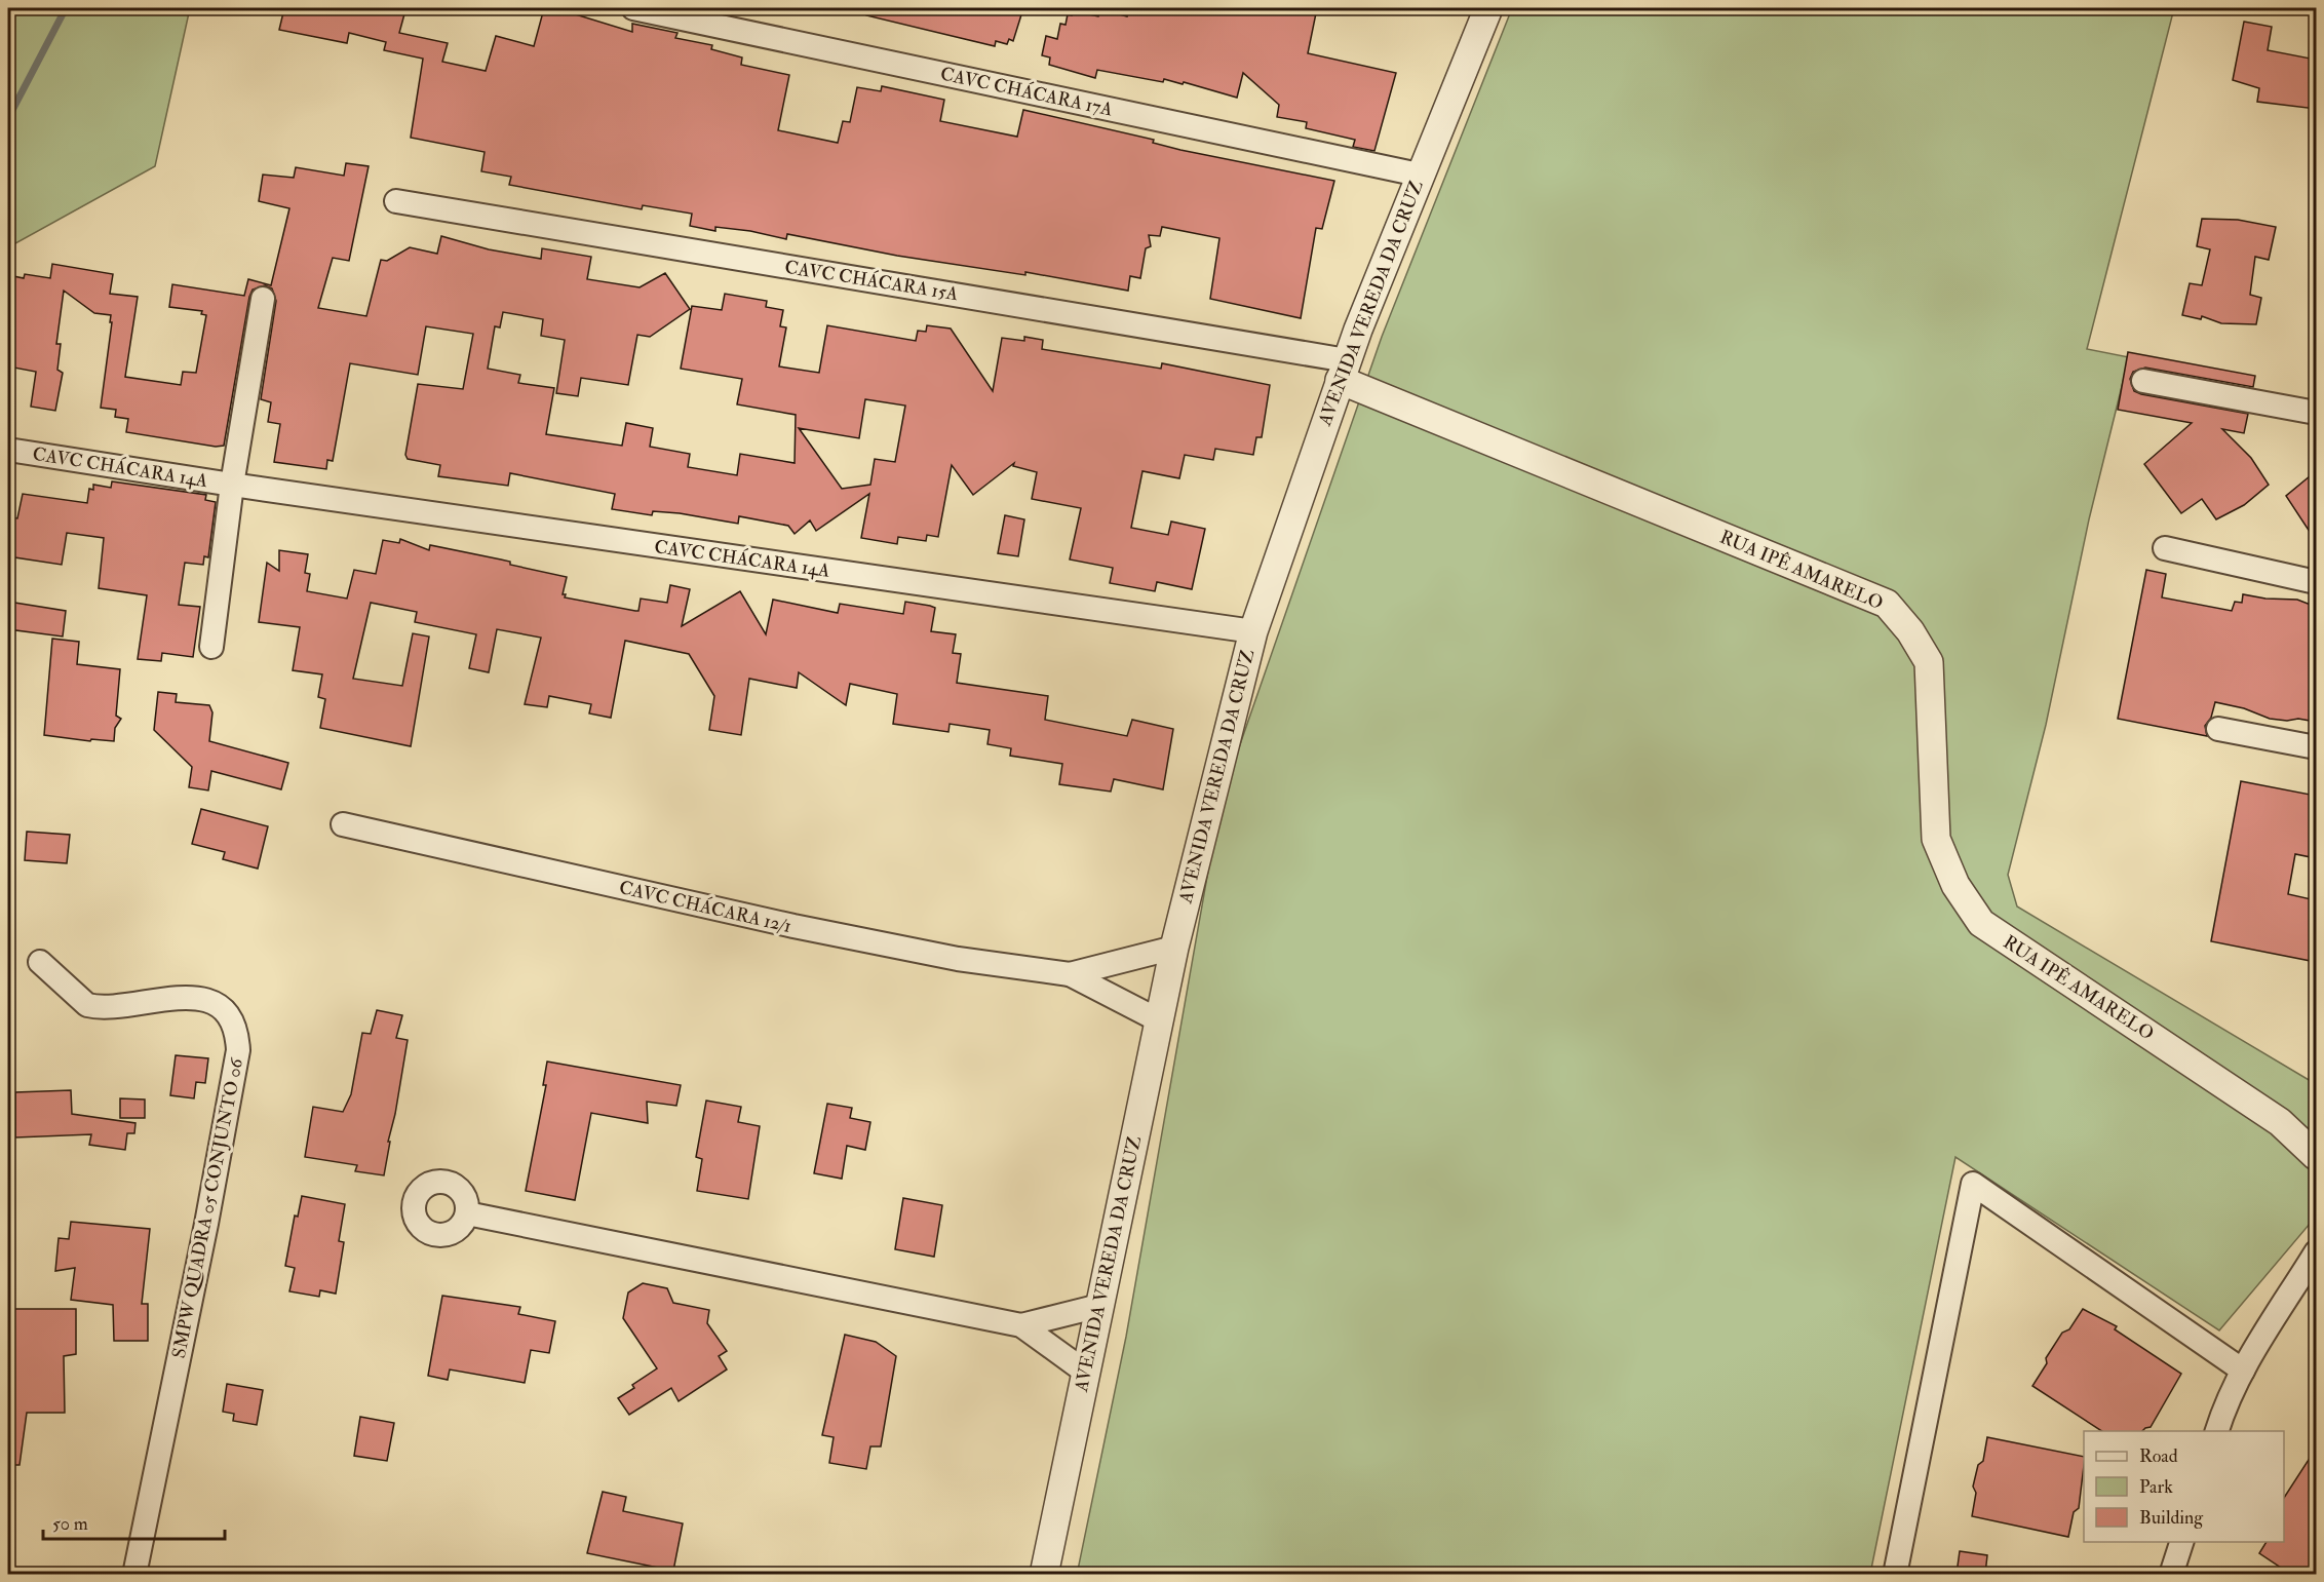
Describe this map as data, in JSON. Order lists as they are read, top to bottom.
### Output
{
  "streets": {
    "street": [
      "CAVC CHÁCARA 17A",
      "CAVC CHÁCARA 15A",
      "AVENIDA VEREDA DA CRUZ",
      "CAVC CHÁCARA 14A",
      "RUA IPÊ AMARELO",
      "CAVC CHÁCARA 12/1",
      "SMPW QUADRA 05 CONJUNTO 06"
    ]
  },
  "crossings": [
    ["CAVC CHÁCARA 17A", "AVENIDA VEREDA DA CRUZ"],
    ["CAVC CHÁCARA 15A", "AVENIDA VEREDA DA CRUZ"],
    ["CAVC CHÁCARA 15A", "RUA IPÊ AMARELO"],
    ["AVENIDA VEREDA DA CRUZ", "CAVC CHÁCARA 14A"],
    ["AVENIDA VEREDA DA CRUZ", "RUA IPÊ AMARELO"],
    ["AVENIDA VEREDA DA CRUZ", "CAVC CHÁCARA 12/1"]
  ],
  "legend": ["Road", "Park", "Building"],
  "scale_bar": "50 m"
}
